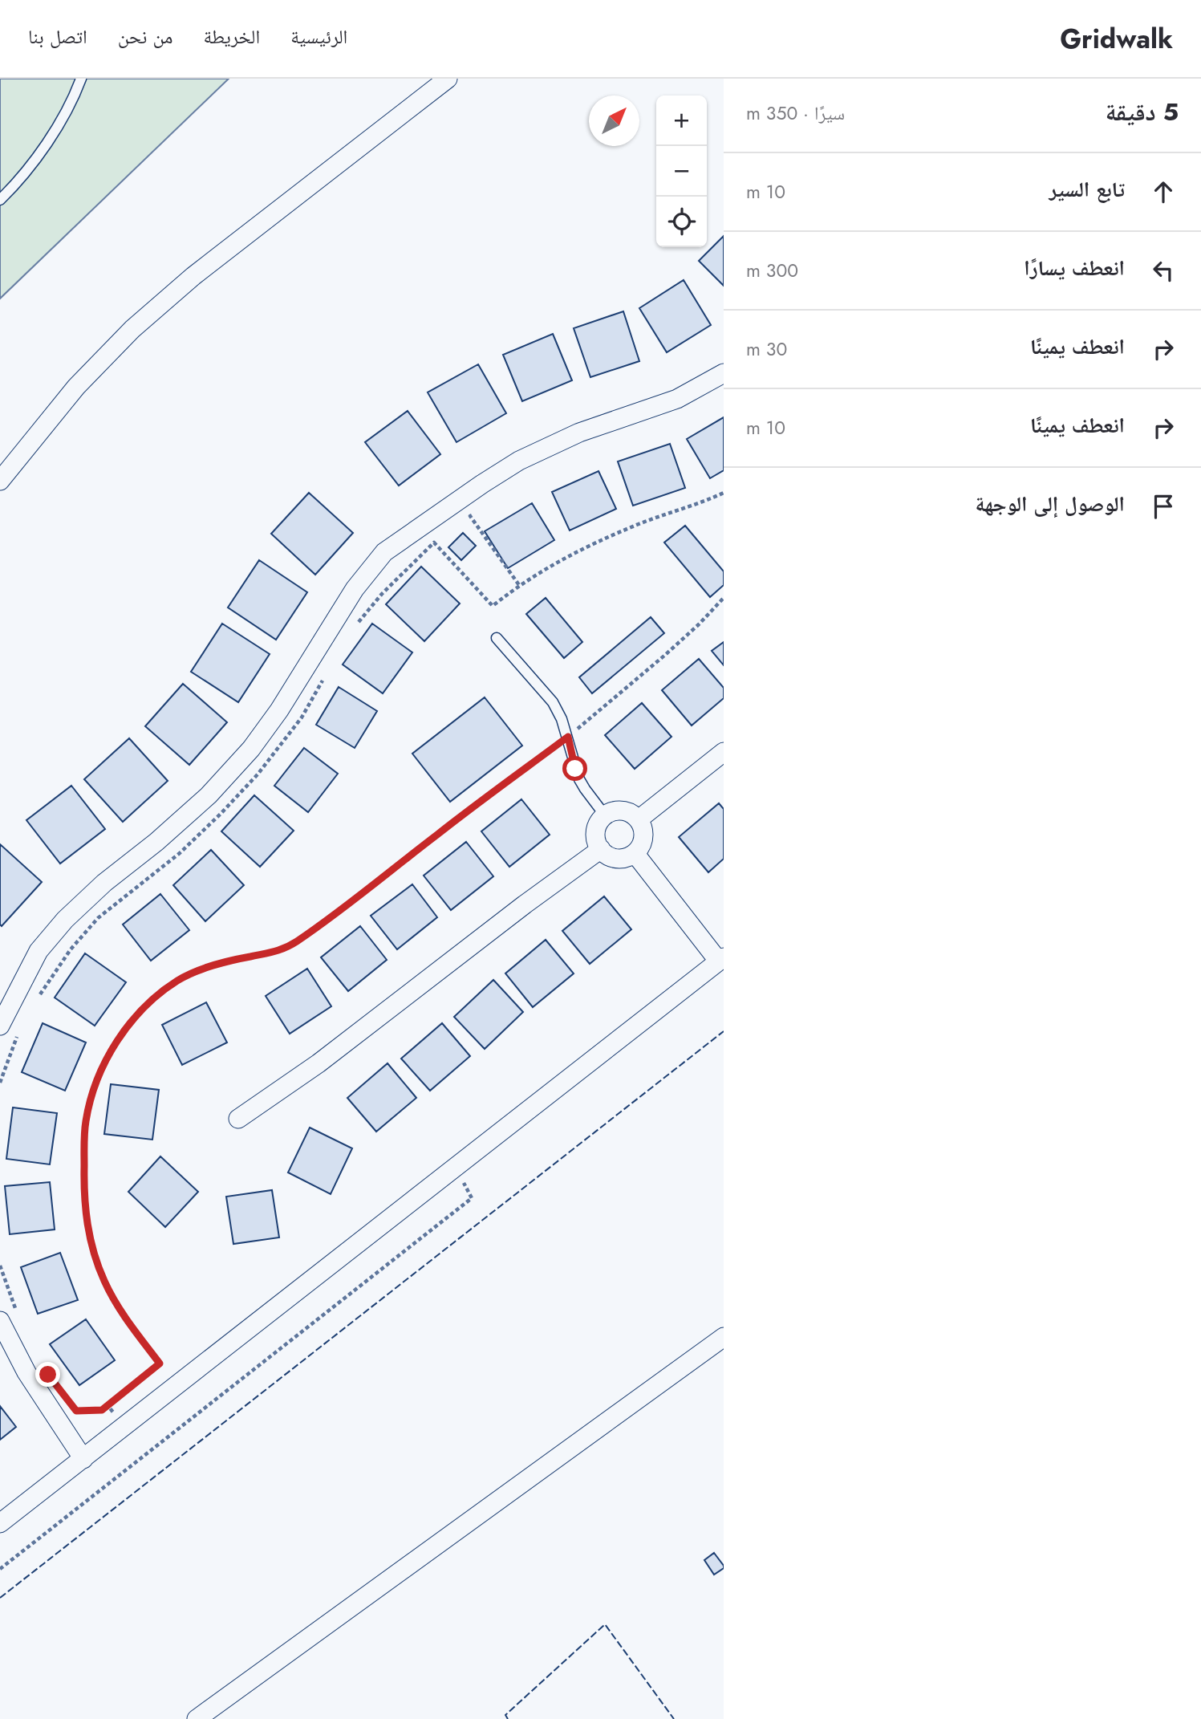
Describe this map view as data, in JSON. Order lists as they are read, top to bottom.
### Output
{
  "north": "top right",
  "page": {
    "header": "Gridwalk",
    "nav": [
      "الرئيسية",
      "الخريطة",
      "من نحن",
      "اتصل بنا"
    ],
    "heading": ["5 دقيقة", "سيرًا · 350 m"],
    "map_buttons": ["+", "−"],
    "list": [
      ["تابع السير", "10 m"],
      ["انعطف يسارًا", "300 m"],
      ["انعطف يمينًا", "30 m"],
      ["انعطف يمينًا", "10 m"],
      "الوصول إلى الوجهة"
    ]
  }
}
